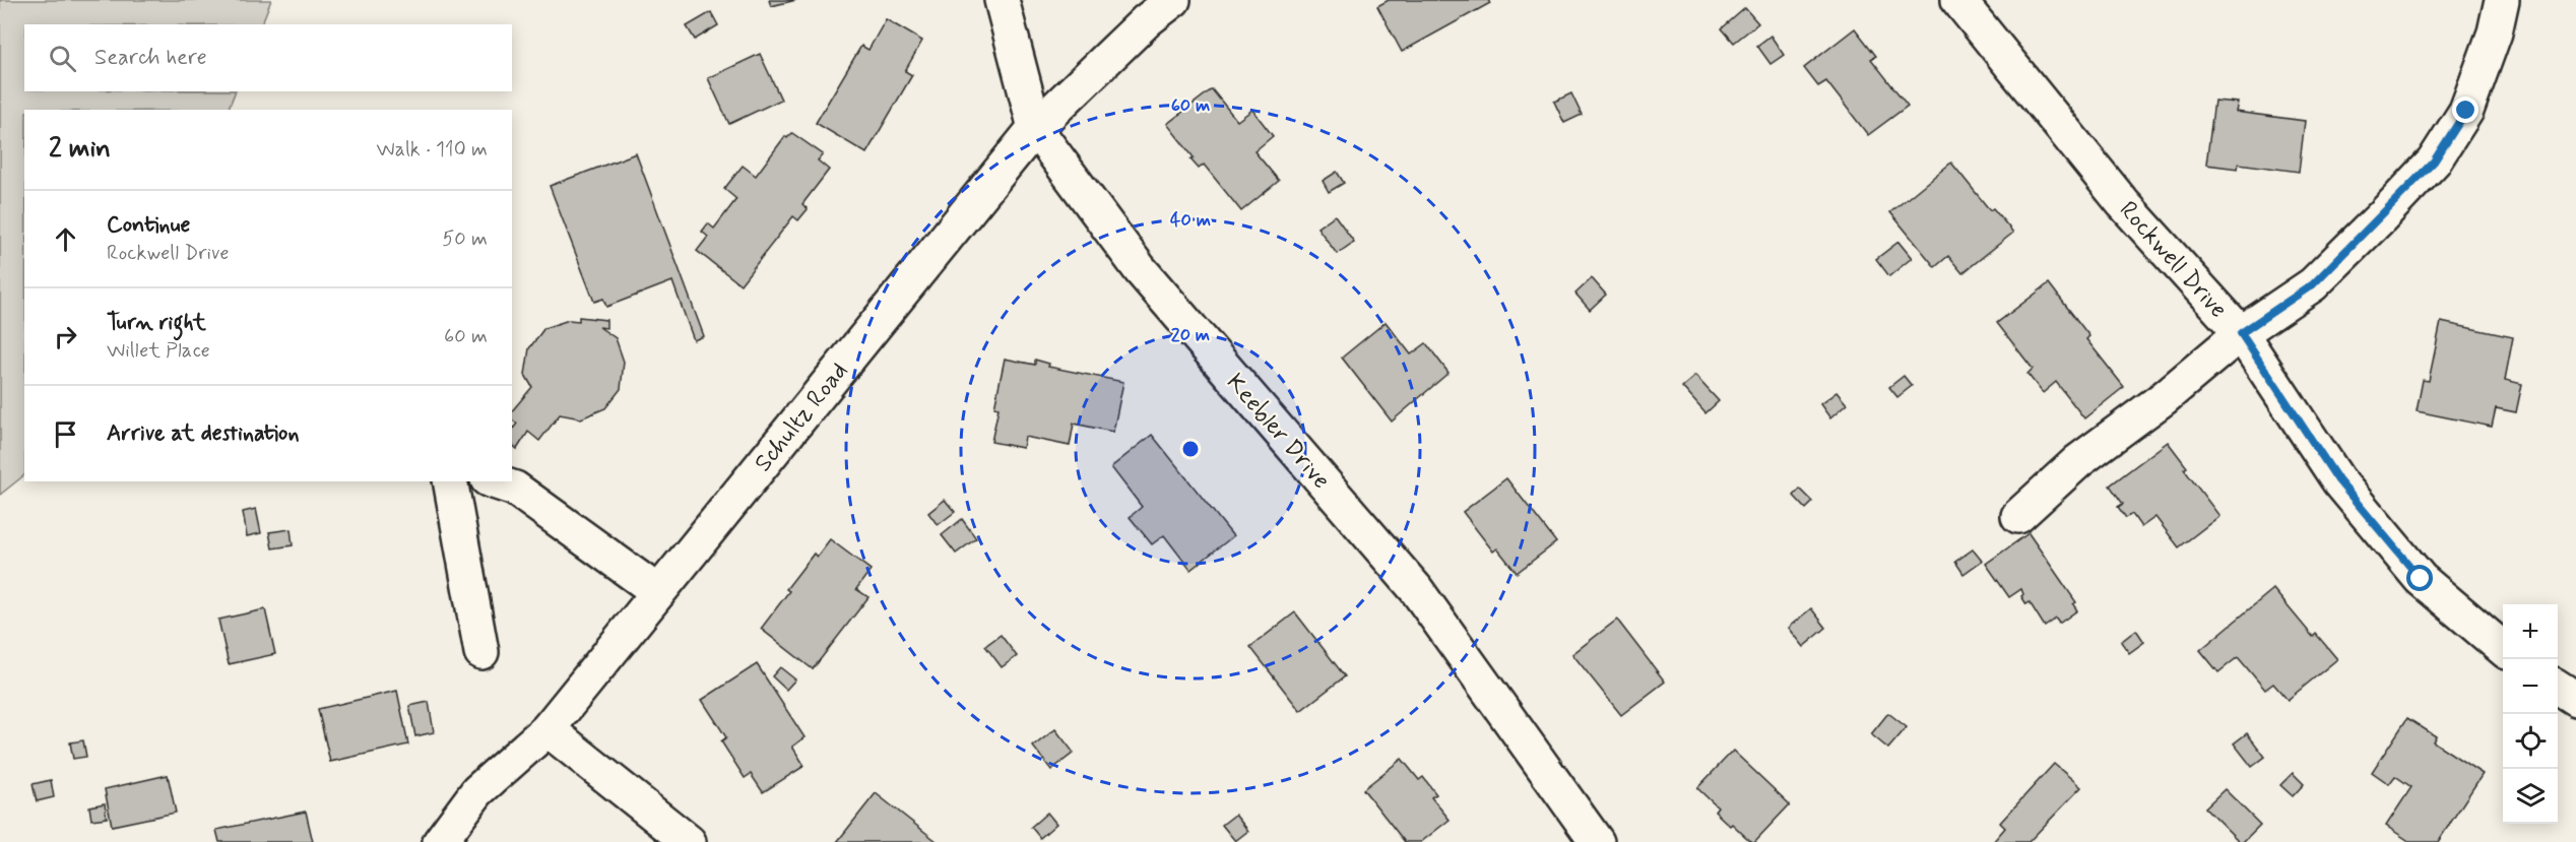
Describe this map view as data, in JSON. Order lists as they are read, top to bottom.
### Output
{
  "streets": {
    "street": ["Rockwell Drive", "Schultz Road", "Keebler Drive"]
  },
  "crossings": [
    ["Schultz Road", "Keebler Drive"]
  ],
  "page": {
    "search": "Search here",
    "heading": ["2 min", "Walk · 110 m"],
    "list": [
      ["Continue", "Rockwell Drive", "50 m"],
      ["Turn right", "Willet Place", "60 m"],
      "Arrive at destination"
    ],
    "map_buttons": ["+", "−"]
  },
  "rings": ["60 m", "40 m", "20 m"]
}
